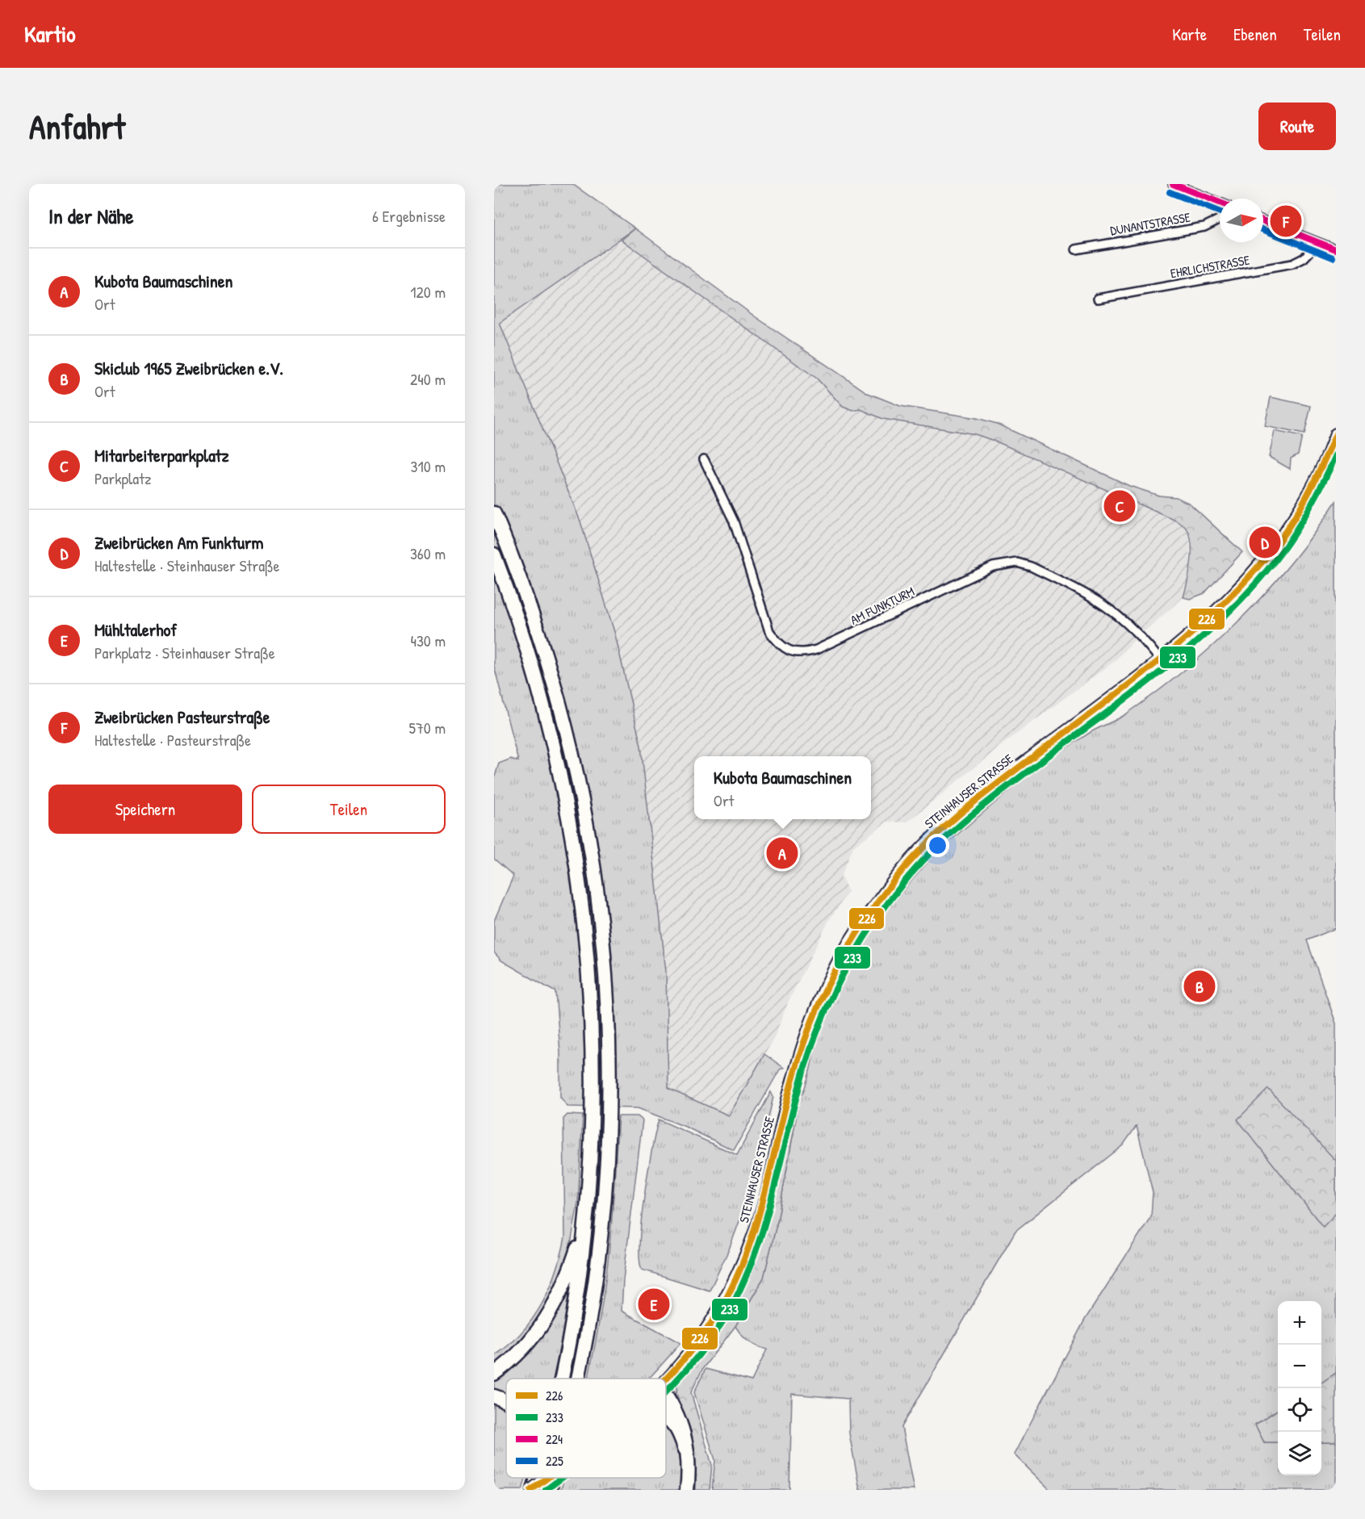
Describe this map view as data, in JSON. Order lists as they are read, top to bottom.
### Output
{
  "streets": {
    "main road": ["STEINHAUSER STRASSE"],
    "street": ["DUNANTSTRASSE", "EHRLICHSTRASSE", "AM FUNKTURM"]
  },
  "crossings": [
    ["AM FUNKTURM", "STEINHAUSER STRASSE"]
  ],
  "lines": [
    "transit line 224",
    "transit line 225",
    "transit line 226",
    "transit line 233"
  ],
  "legend": [
    "226",
    "233",
    "224",
    "225"
  ],
  "north": "right",
  "page": {
    "header": "Kartio",
    "nav": ["Karte", "Ebenen", "Teilen"],
    "buttons": [
      "Route",
      ["Speichern", "Teilen"]
    ],
    "title": "Anfahrt",
    "heading": ["In der Nähe", "6 Ergebnisse"],
    "pins": [
      "F",
      "C",
      "D",
      "A",
      "B",
      "E"
    ],
    "list": [
      {
        "mark": "A",
        "name": "Kubota Baumaschinen",
        "note": "Ort",
        "value": "120 m"
      },
      {
        "mark": "B",
        "name": "Skiclub 1965 Zweibrücken e.V.",
        "note": "Ort",
        "value": "240 m"
      },
      {
        "mark": "C",
        "name": "Mitarbeiterparkplatz",
        "note": "Parkplatz",
        "value": "310 m"
      },
      {
        "mark": "D",
        "name": "Zweibrücken Am Funkturm",
        "note": "Haltestelle · Steinhauser Straße",
        "value": "360 m"
      },
      {
        "mark": "E",
        "name": "Mühltalerhof",
        "note": "Parkplatz · Steinhauser Straße",
        "value": "430 m"
      },
      {
        "mark": "F",
        "name": "Zweibrücken Pasteurstraße",
        "note": "Haltestelle · Pasteurstraße",
        "value": "570 m"
      }
    ],
    "popup": ["Kubota Baumaschinen", "Ort"],
    "map_buttons": ["+", "−"]
  }
}
